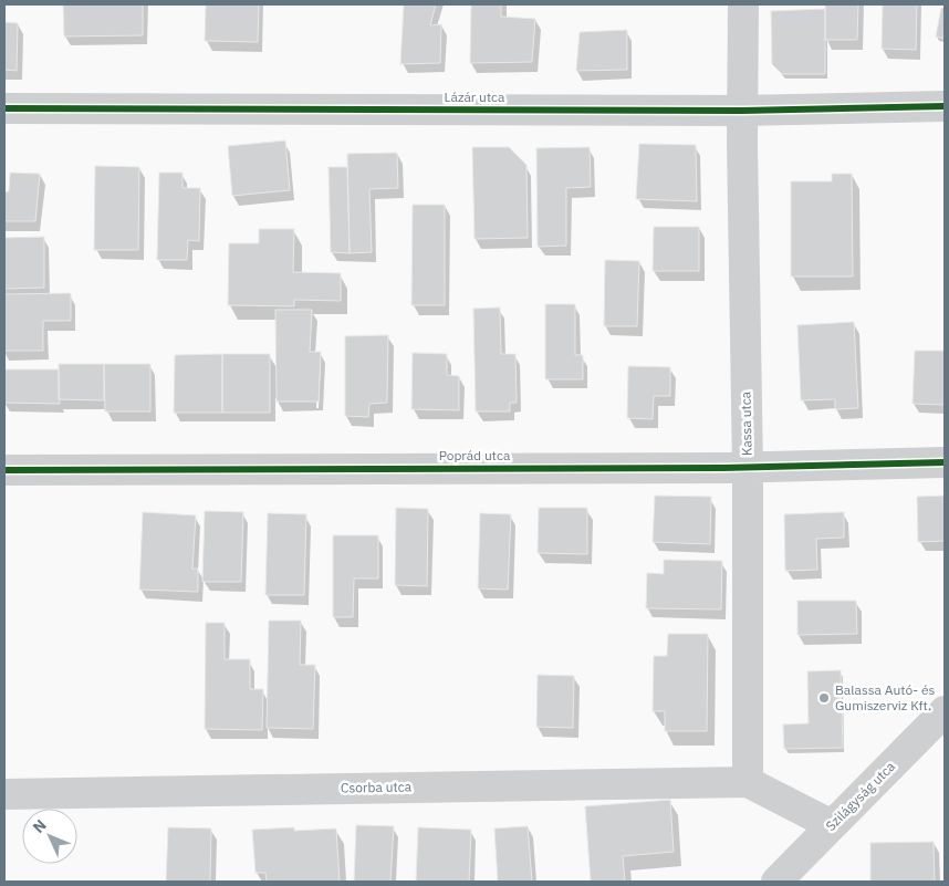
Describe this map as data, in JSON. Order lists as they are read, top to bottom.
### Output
{
  "streets": {
    "street": [
      "Lázár utca",
      "Kassa utca",
      "Poprád utca",
      "Csorba utca",
      "Szilágyság utca"
    ]
  },
  "crossings": [
    ["Lázár utca", "Kassa utca"],
    ["Kassa utca", "Poprád utca"],
    ["Kassa utca", "Csorba utca"]
  ],
  "places": ["Balassa Autó- és Gumiszerviz Kft."],
  "north": "top left"
}
